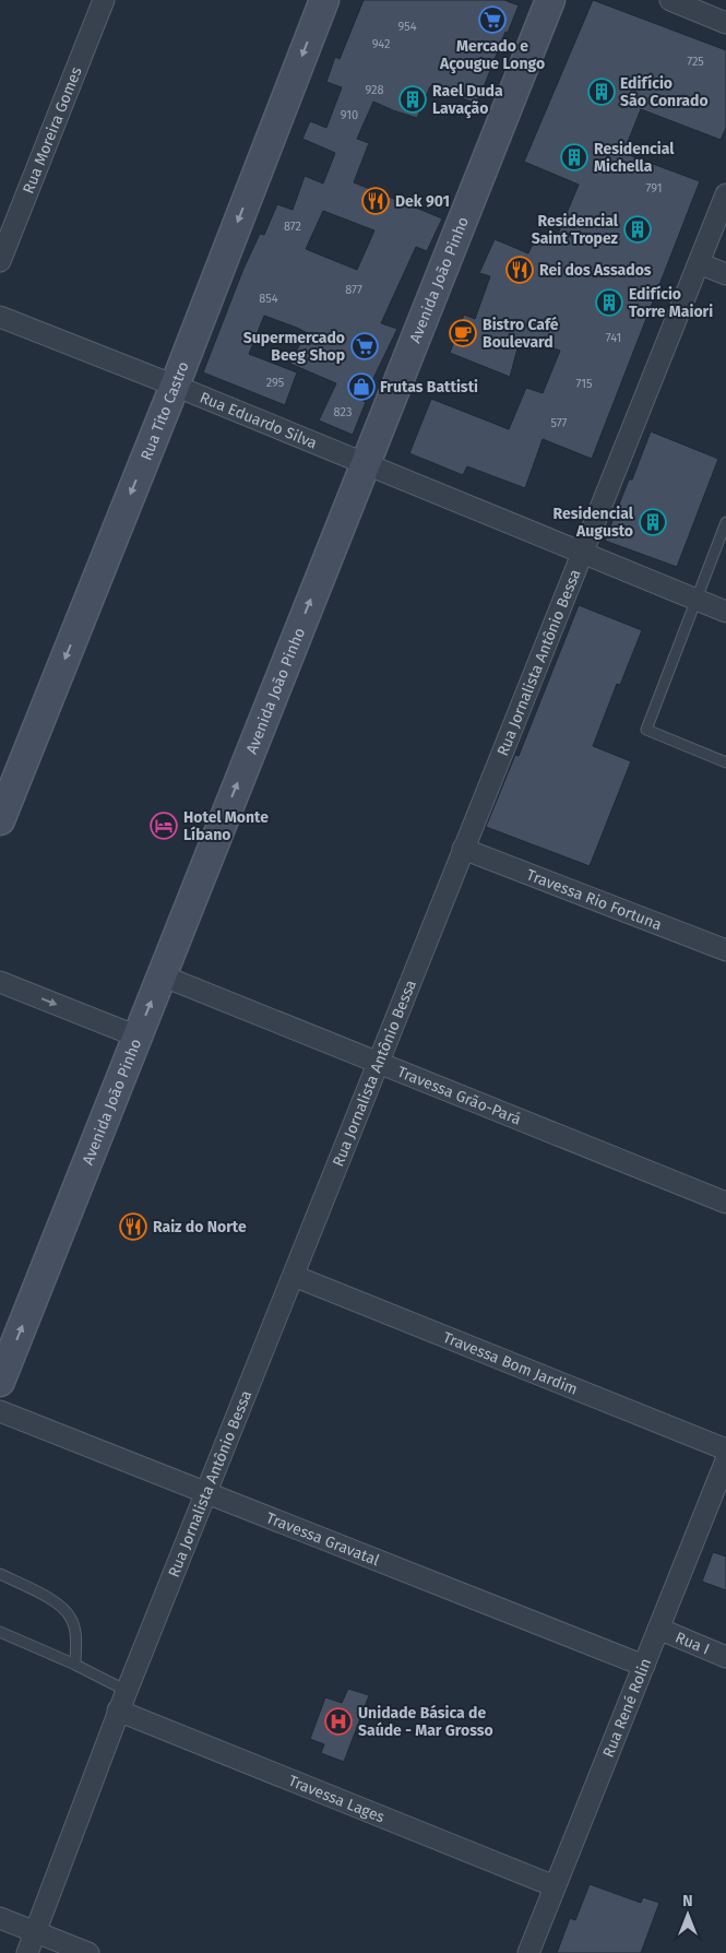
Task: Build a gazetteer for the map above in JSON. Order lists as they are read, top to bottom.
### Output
{
  "streets": {
    "main road": ["Avenida João Pinho", "Rua Tito Castro"],
    "street": [
      "Rua Moreira Gomes",
      "Rua Eduardo Silva",
      "Rua Jornalista Antônio Bessa",
      "Travessa Rio Fortuna",
      "Travessa Grão-Pará",
      "Travessa Bom Jardim",
      "Travessa Gravatal",
      "Rua I",
      "Rua René Rolin",
      "Travessa Lages"
    ]
  },
  "crossings": [
    ["Avenida João Pinho", "Rua Eduardo Silva"],
    ["Avenida João Pinho", "Travessa Grão-Pará"],
    ["Rua Tito Castro", "Rua Eduardo Silva"],
    ["Rua Eduardo Silva", "Rua Jornalista Antônio Bessa"],
    ["Rua Jornalista Antônio Bessa", "Travessa Rio Fortuna"],
    ["Rua Jornalista Antônio Bessa", "Travessa Grão-Pará"],
    ["Rua Jornalista Antônio Bessa", "Travessa Bom Jardim"],
    ["Rua Jornalista Antônio Bessa", "Travessa Gravatal"],
    ["Rua Jornalista Antônio Bessa", "Travessa Lages"],
    ["Travessa Gravatal", "Rua René Rolin"],
    ["Rua I", "Rua René Rolin"],
    ["Rua René Rolin", "Travessa Lages"]
  ],
  "one_way": ["Avenida João Pinho", "Rua Tito Castro"],
  "places": {
    "supermarket": ["Mercado e Açougue Longo", "Supermercado Beeg Shop"],
    "building": [
      "Edifício São Conrado",
      "Rael Duda Lavação",
      "Residencial Michella",
      "Residencial Saint Tropez",
      "Edifício Torre Maiori",
      "Residencial Augusto"
    ],
    "restaurant": ["Dek 901", "Rei dos Assados", "Raiz do Norte"],
    "cafe": ["Bistro Café Boulevard"],
    "shop": ["Frutas Battisti"],
    "hotel": ["Hotel Monte Líbano"],
    "hospital": ["Unidade Básica de Saúde - Mar Grosso"]
  },
  "house_numbers": [
    "954",
    "942",
    "725",
    "928",
    "910",
    "791",
    "872",
    "877",
    "854",
    "741",
    "295",
    "715",
    "823",
    "577"
  ],
  "north": "top"
}
